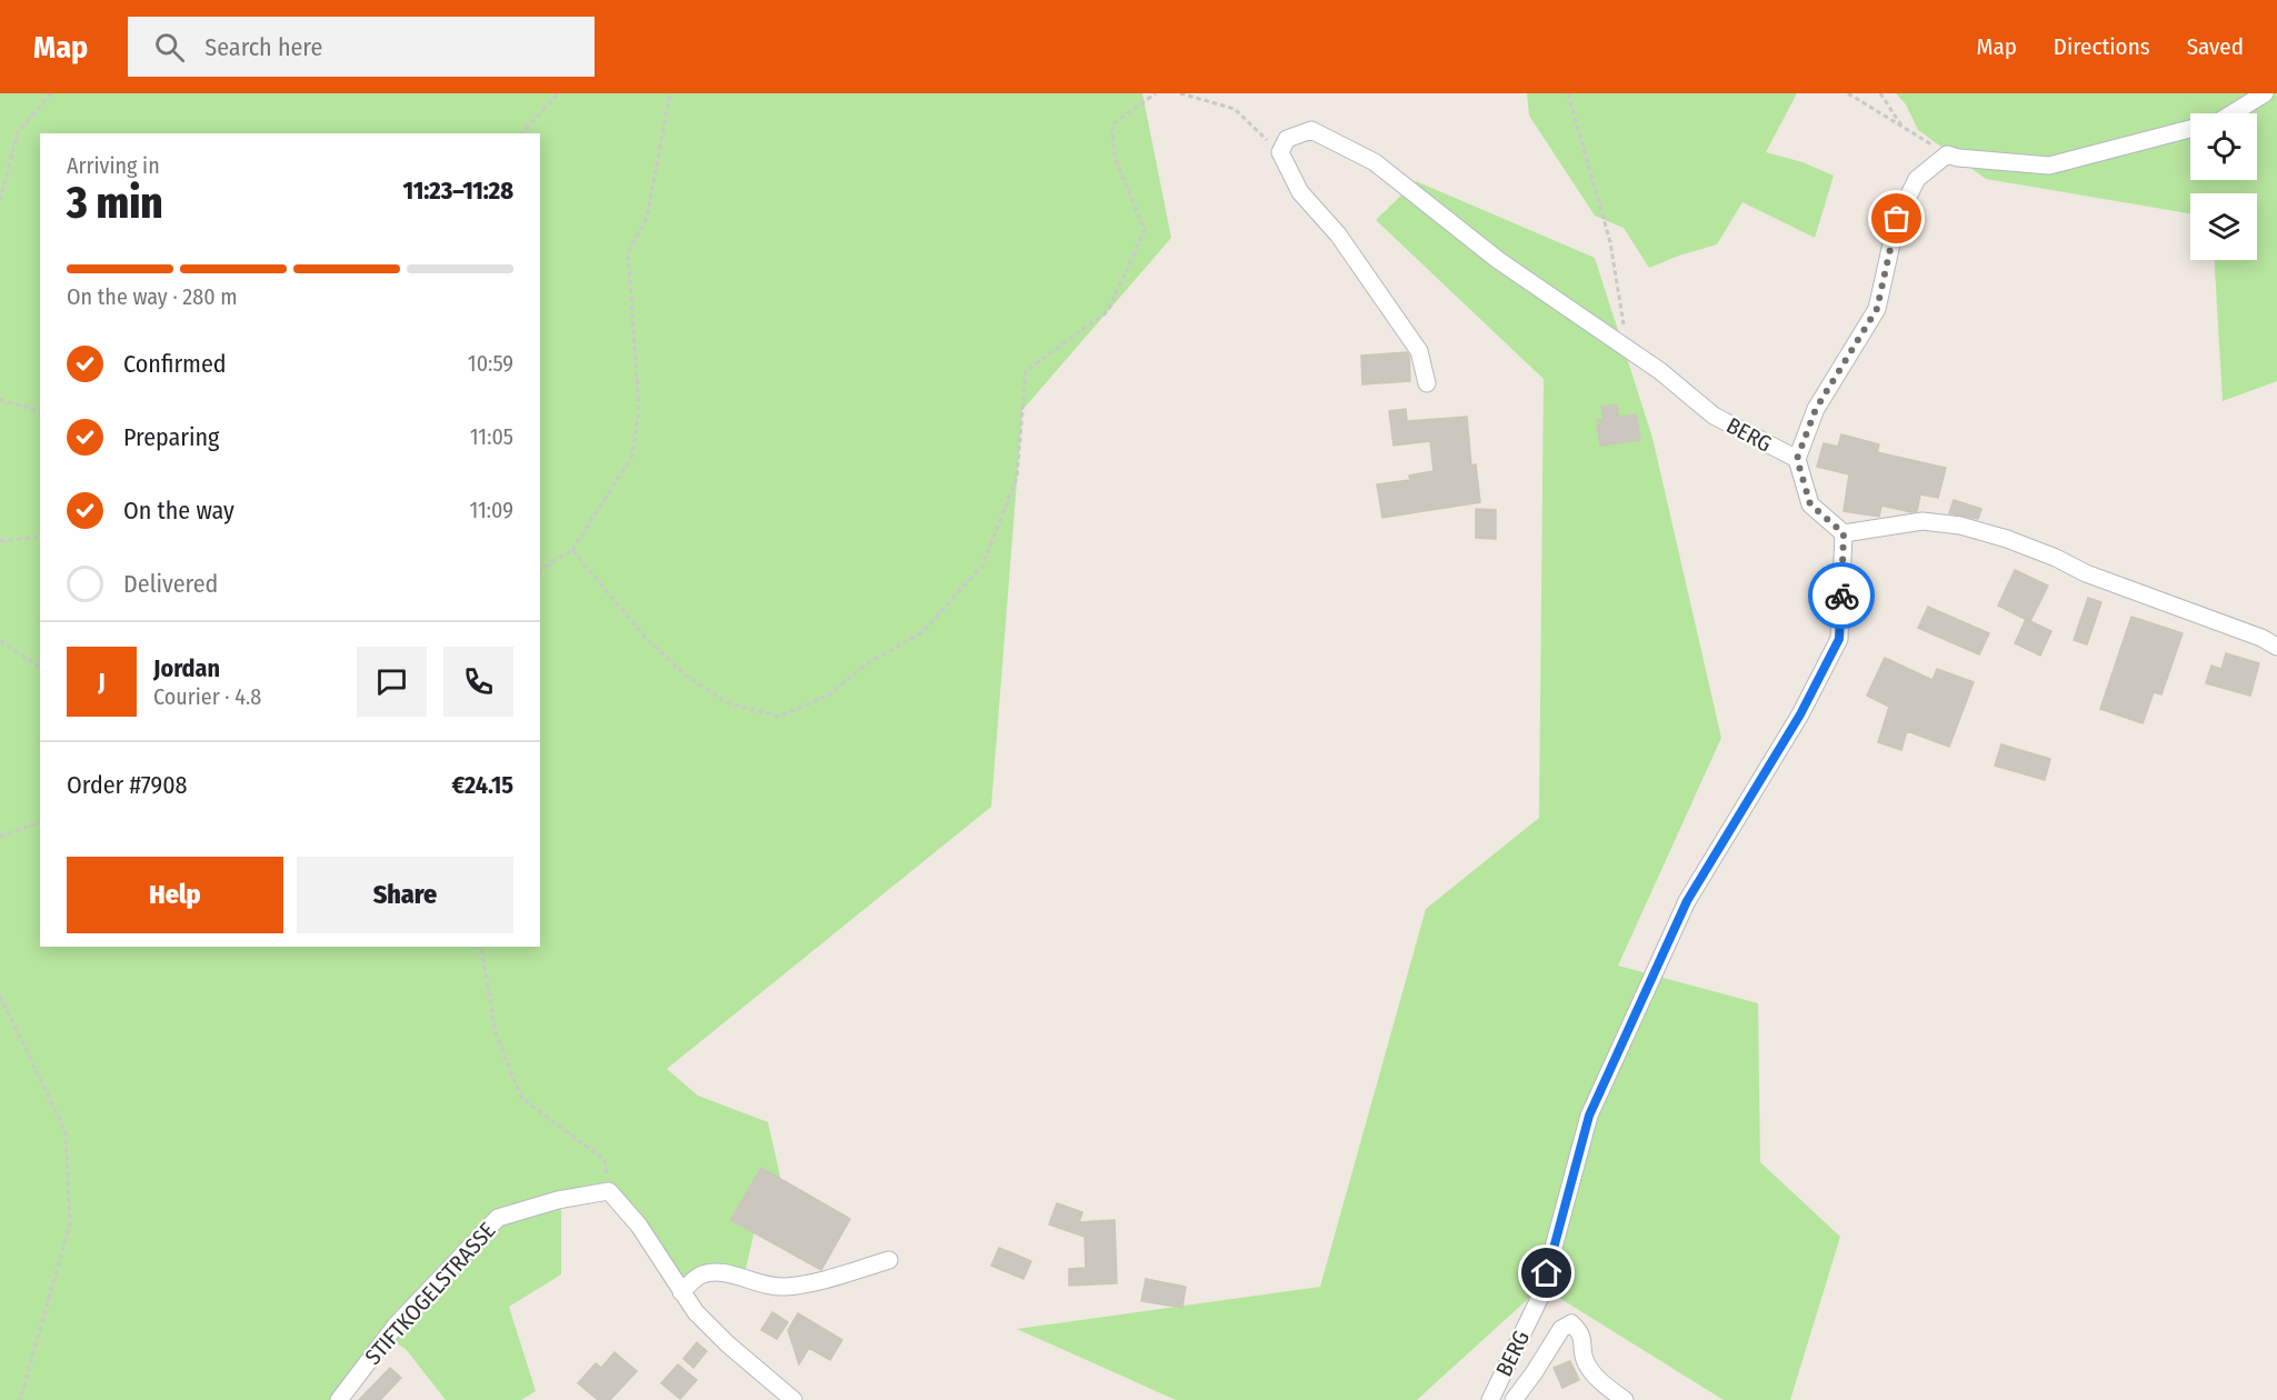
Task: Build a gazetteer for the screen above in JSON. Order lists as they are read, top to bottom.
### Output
{
  "streets": {
    "street": ["BERG", "STIFTKOGELSTRASSE"]
  },
  "page": {
    "header": "Map",
    "search": "Search here",
    "nav": ["Map", "Directions", "Saved"],
    "heading": ["3 min", "Arriving in", "11:23–11:28"],
    "panel": [
      "Jordan",
      "Courier · 4.8",
      "Order #7908",
      "€24.15"
    ],
    "bar": "On the way · 280 m",
    "list": [
      ["Confirmed", "10:59"],
      ["Preparing", "11:05"],
      ["On the way", "11:09"],
      "Delivered"
    ],
    "round": "J",
    "buttons": ["Help", "Share"]
  }
}
